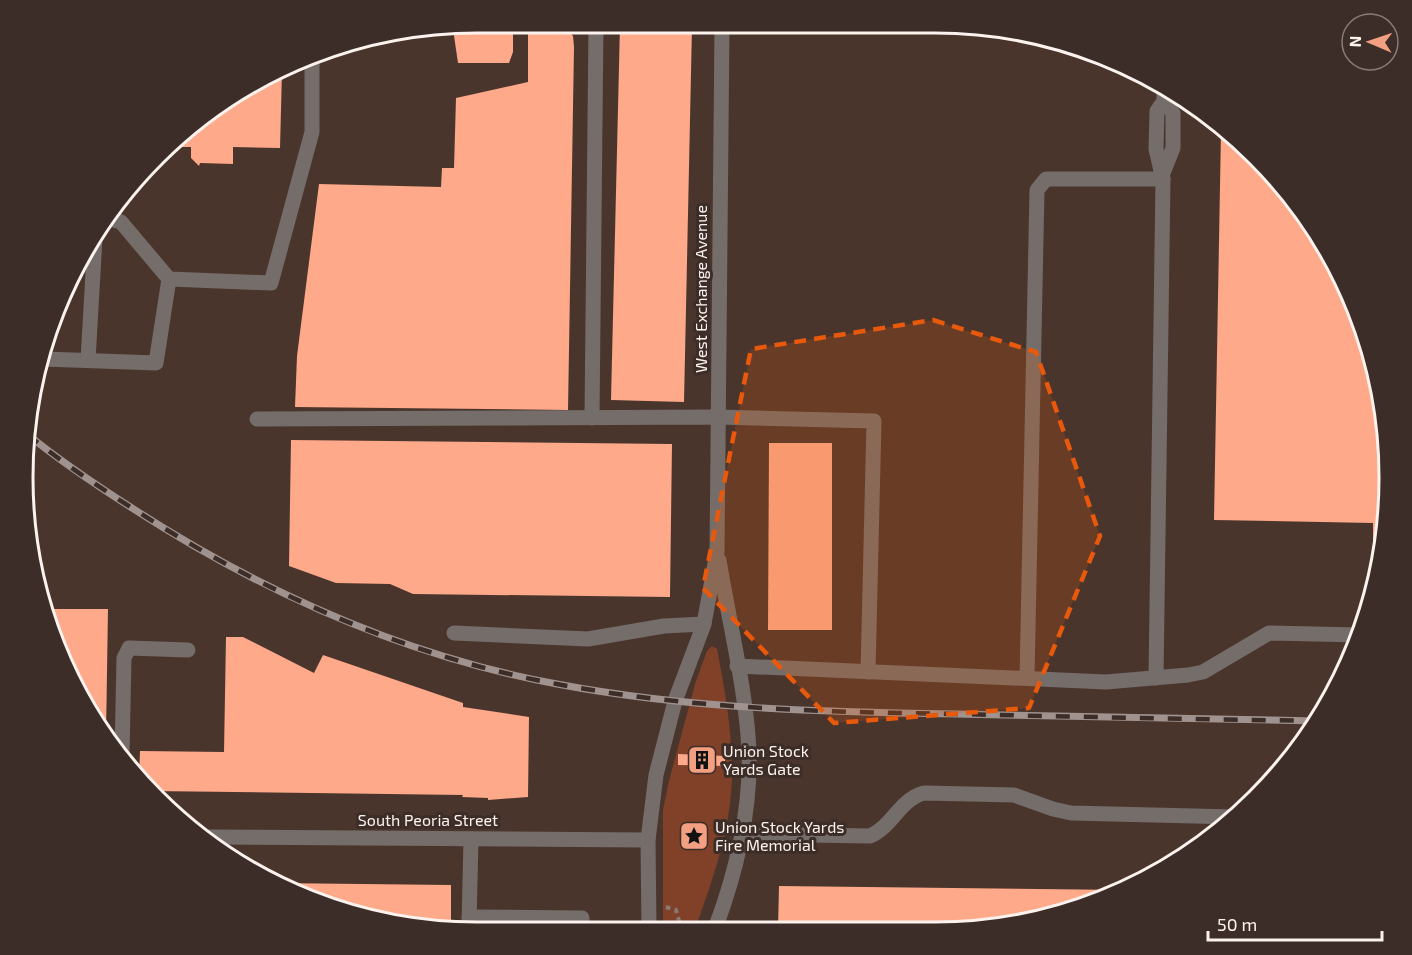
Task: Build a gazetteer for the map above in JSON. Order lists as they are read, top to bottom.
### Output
{
  "streets": {
    "street": ["West Exchange Avenue", "South Peoria Street"]
  },
  "crossings": [
    ["West Exchange Avenue", "South Peoria Street"]
  ],
  "places": {
    "building": ["Union Stock Yards Gate"],
    "place": ["Union Stock Yards Fire Memorial"]
  },
  "scale_bar": "50 m",
  "north": "left"
}
